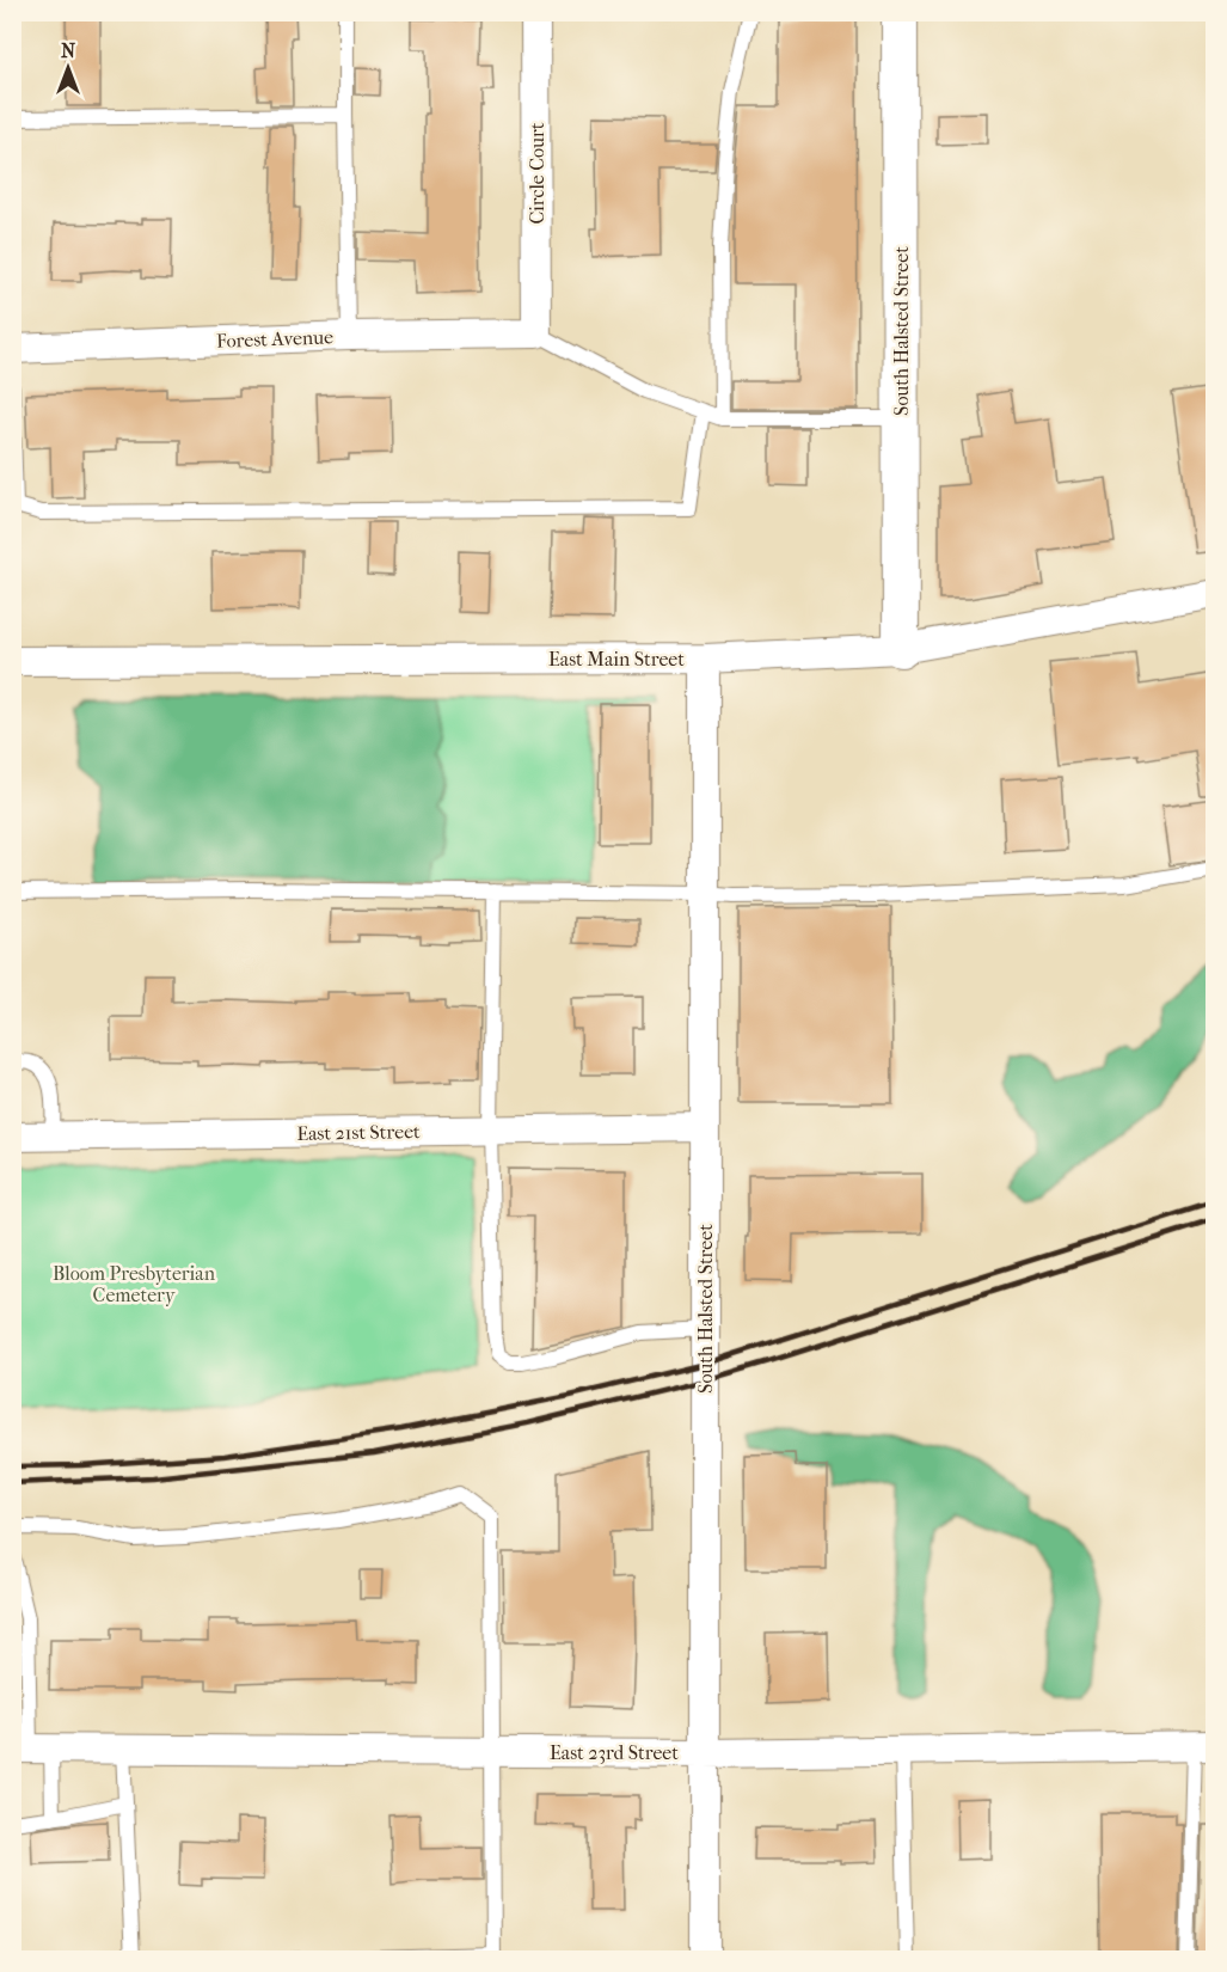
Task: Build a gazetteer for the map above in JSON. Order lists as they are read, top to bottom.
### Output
{
  "streets": {
    "street": [
      "Circle Court",
      "South Halsted Street",
      "Forest Avenue",
      "East Main Street",
      "East 21st Street",
      "East 23rd Street"
    ]
  },
  "crossings": [
    ["Circle Court", "Forest Avenue"],
    ["South Halsted Street", "East Main Street"],
    ["South Halsted Street", "East 21st Street"],
    ["South Halsted Street", "East 23rd Street"]
  ],
  "parks": ["Bloom Presbyterian Cemetery"],
  "north": "top"
}
